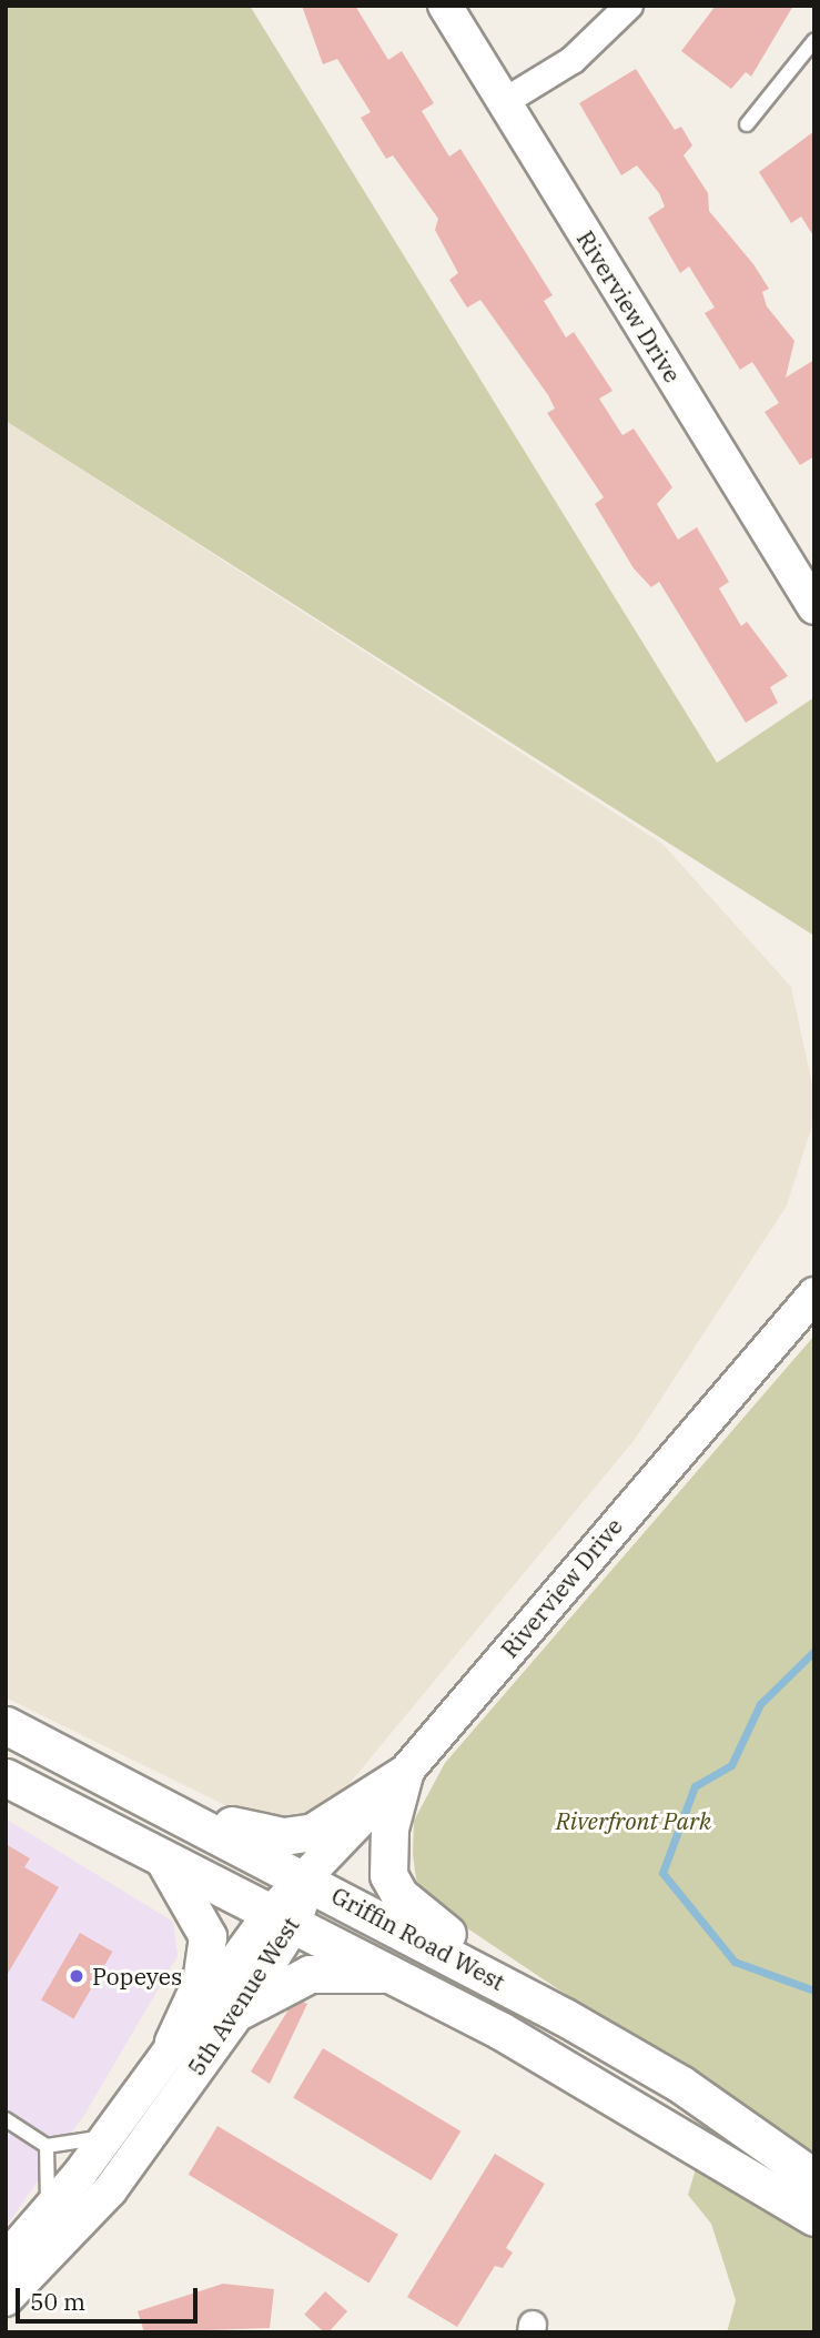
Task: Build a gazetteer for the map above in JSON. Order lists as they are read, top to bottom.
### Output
{
  "streets": {
    "main road": ["Griffin Road West"],
    "street": ["Riverview Drive", "5th Avenue West"]
  },
  "crossings": [
    ["Riverview Drive", "Griffin Road West"],
    ["Riverview Drive", "5th Avenue West"],
    ["Griffin Road West", "5th Avenue West"]
  ],
  "parks": ["Riverfront Park"],
  "places": ["Popeyes"],
  "scale_bar": "50 m"
}
